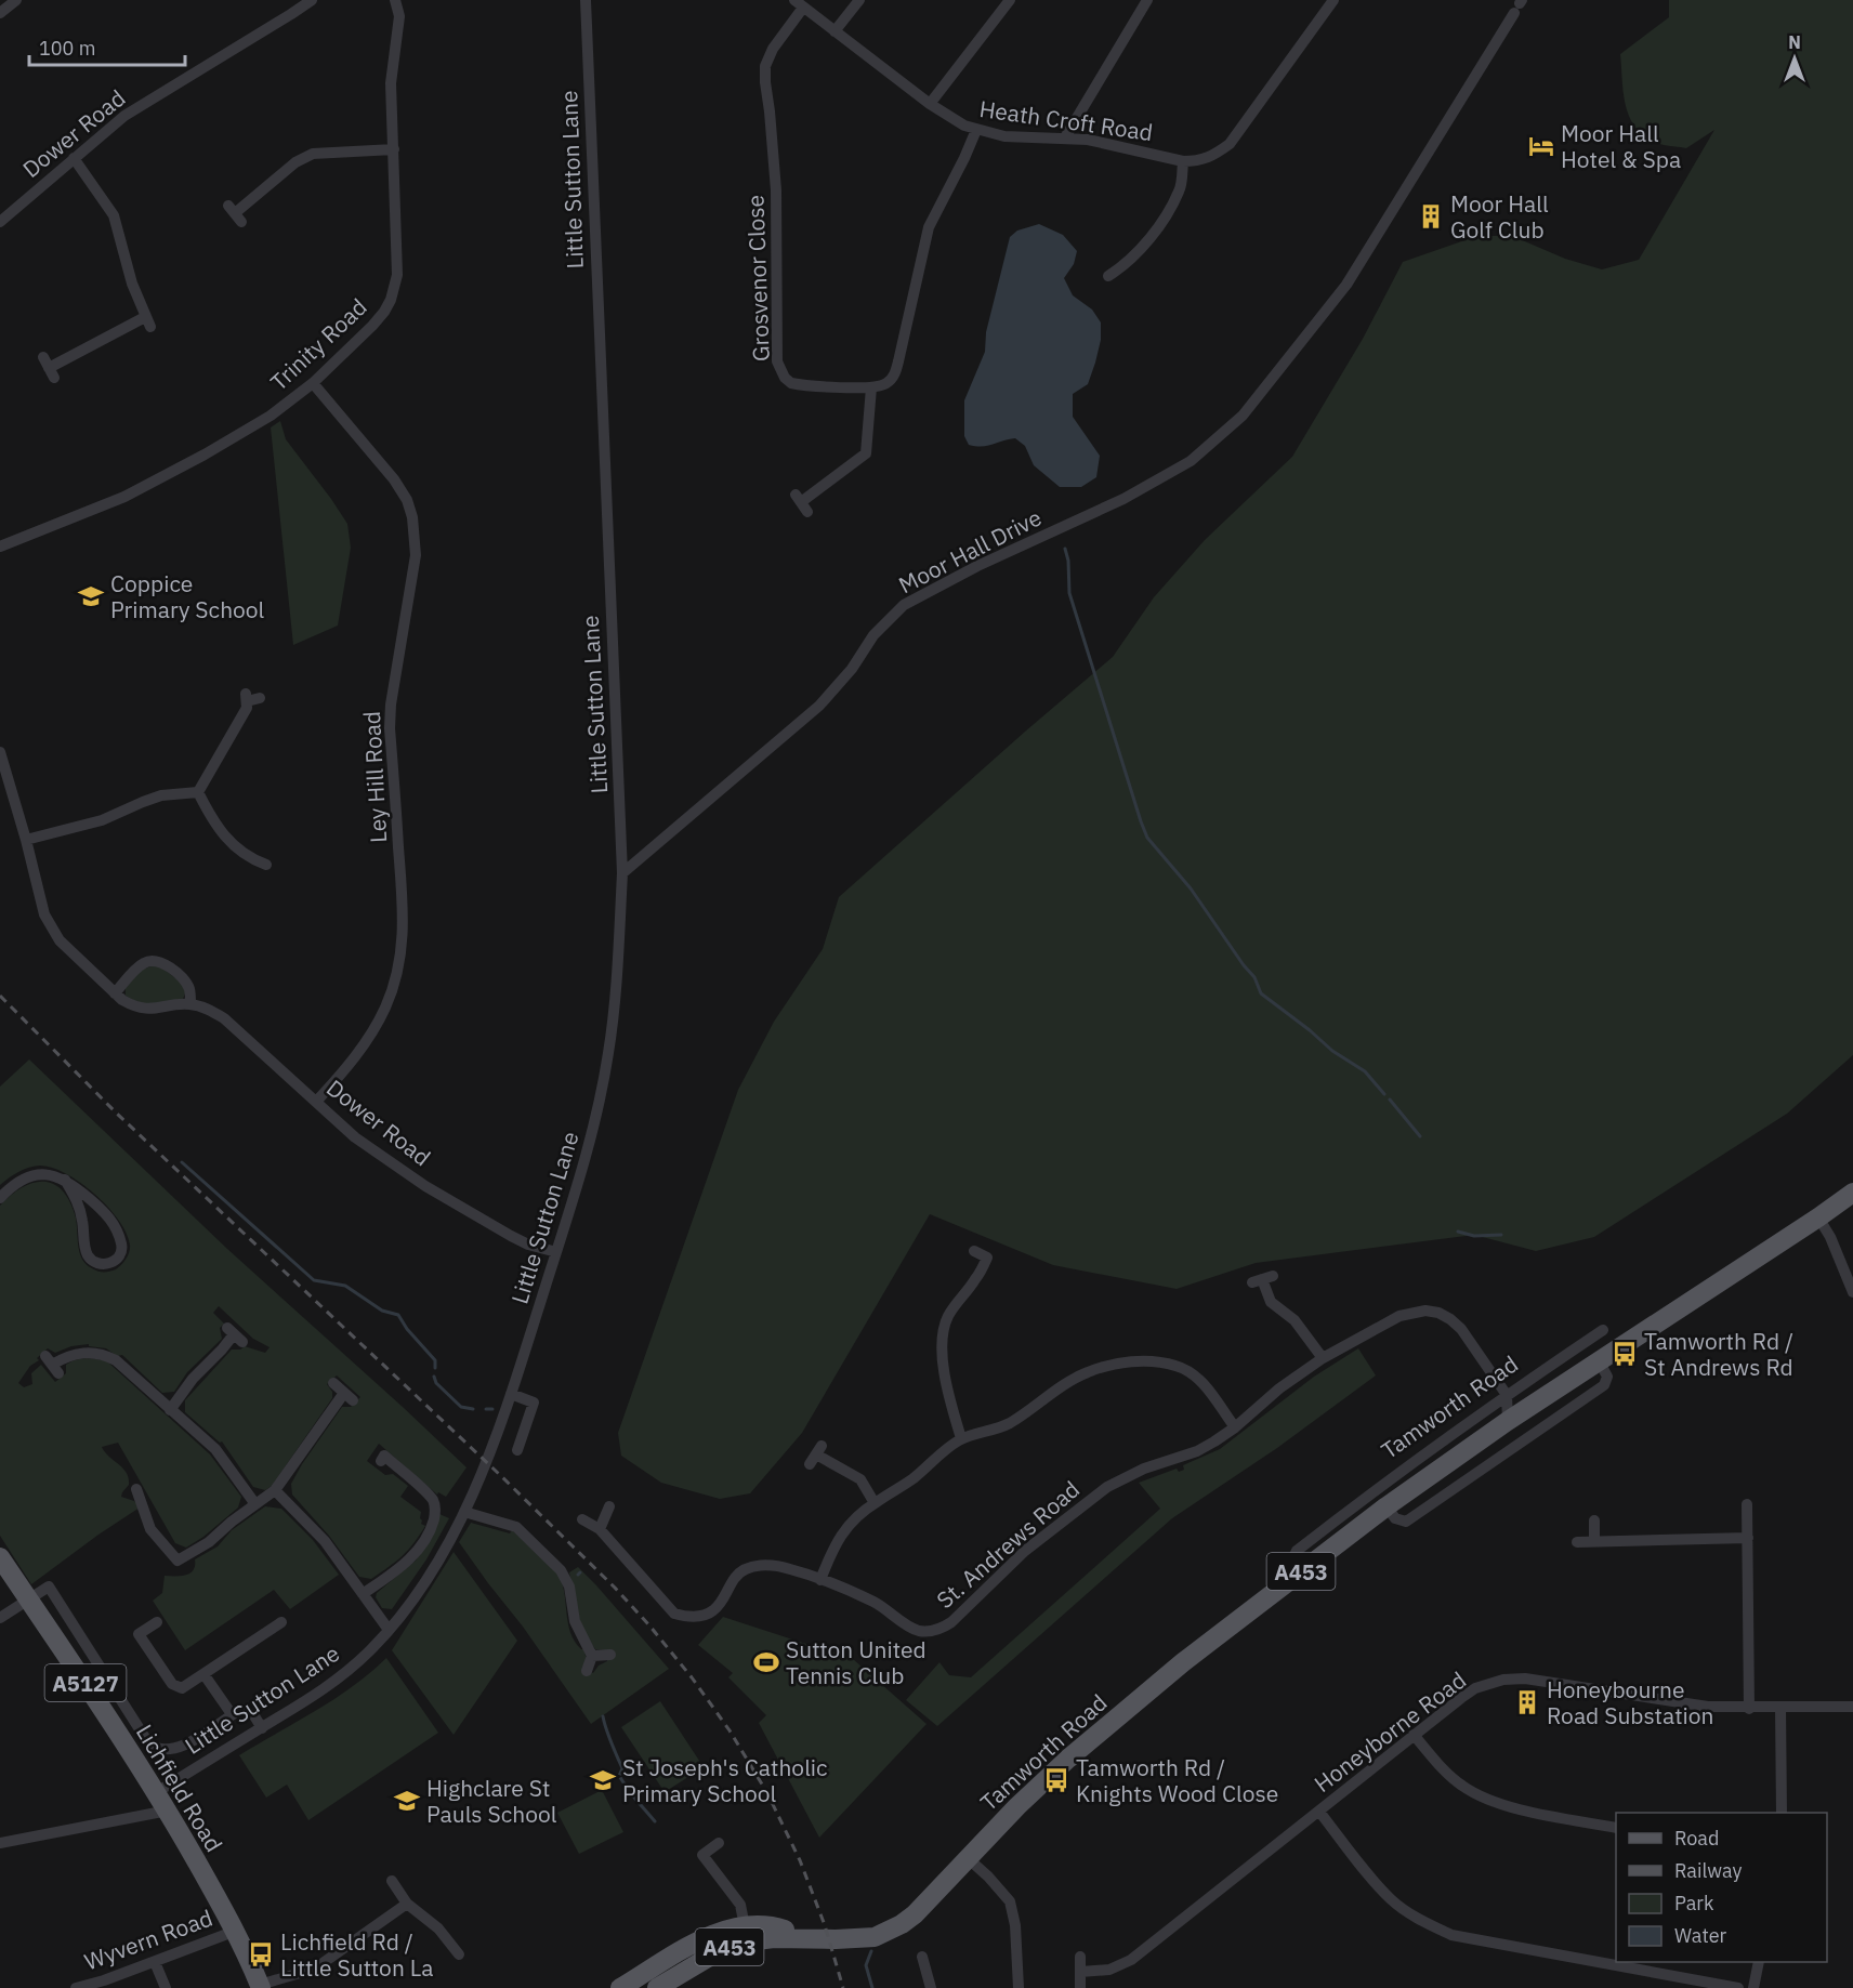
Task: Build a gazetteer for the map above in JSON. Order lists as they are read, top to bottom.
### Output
{
  "streets": {
    "main road": [
      "Tamworth Road",
      "A453",
      "A5127",
      "Lichfield Road"
    ],
    "street": [
      "Heath Croft Road",
      "Dower Road",
      "Little Sutton Lane",
      "Grosvenor Close",
      "Trinity Road",
      "Moor Hall Drive",
      "Ley Hill Road",
      "St. Andrews Road",
      "Honeyborne Road",
      "Wyvern Road"
    ]
  },
  "crossings": [
    ["Heath Croft Road", "Grosvenor Close"],
    ["Dower Road", "Little Sutton Lane"],
    ["Dower Road", "Ley Hill Road"],
    ["Little Sutton Lane", "Moor Hall Drive"],
    ["Little Sutton Lane", "Lichfield Road"],
    ["Trinity Road", "Ley Hill Road"],
    ["Tamworth Road", "St. Andrews Road"],
    ["Lichfield Road", "Wyvern Road"]
  ],
  "places": {
    "hotel": ["Moor Hall Hotel & Spa"],
    "building": ["Moor Hall Golf Club", "Honeybourne Road Substation"],
    "school or university": ["Coppice Primary School", "St Joseph's Catholic Primary School", "Highclare St Pauls School"],
    "bus stop": ["Tamworth Rd / St Andrews Rd", "Tamworth Rd / Knights Wood Close", "Lichfield Rd / Little Sutton La"],
    "sports": ["Sutton United Tennis Club"]
  },
  "legend": [
    "Road",
    "Railway",
    "Park",
    "Water"
  ],
  "scale_bar": "100 m",
  "north": "top"
}
